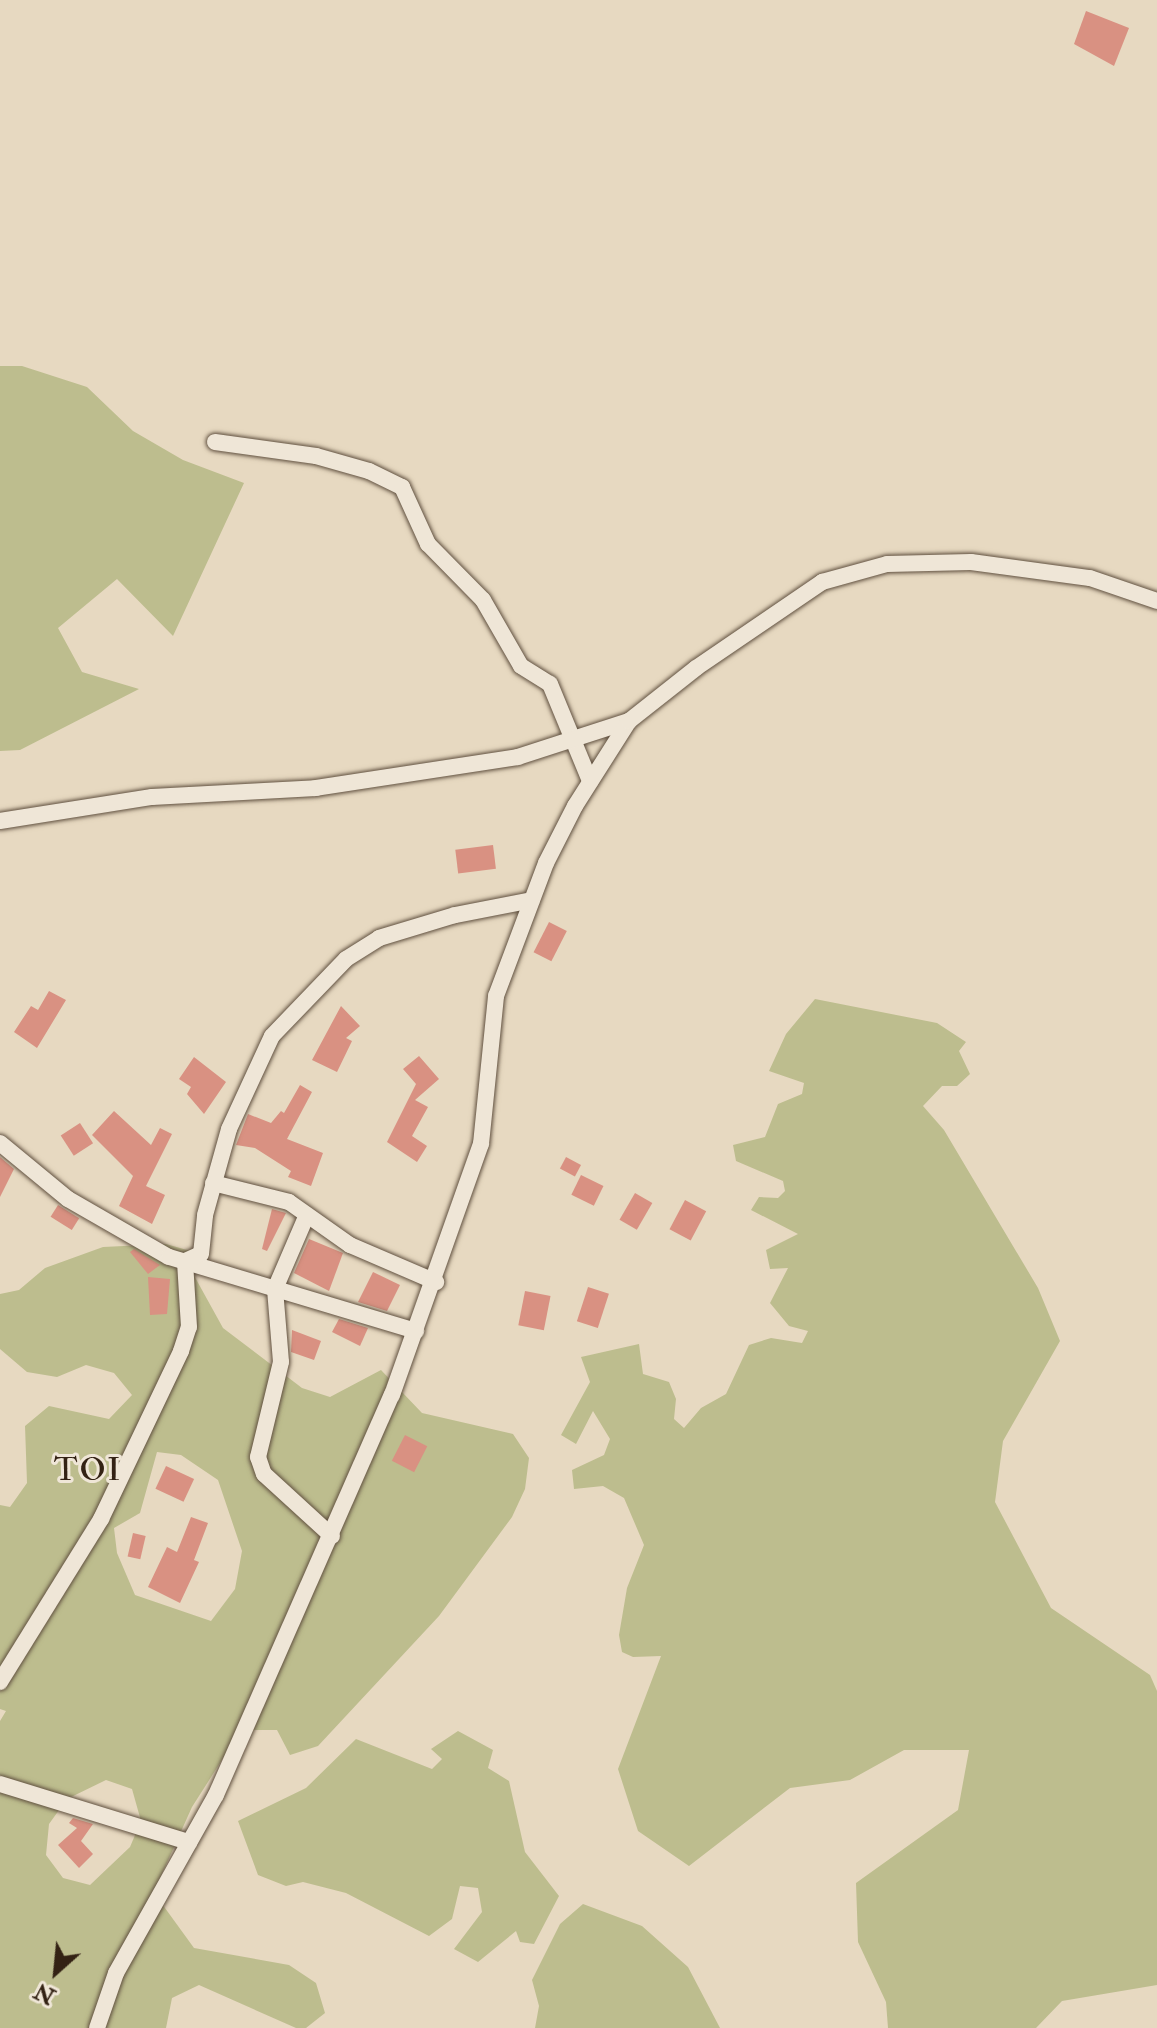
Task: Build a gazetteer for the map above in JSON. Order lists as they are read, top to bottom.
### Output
{
  "districts": ["TOI"],
  "north": "bottom left"
}
